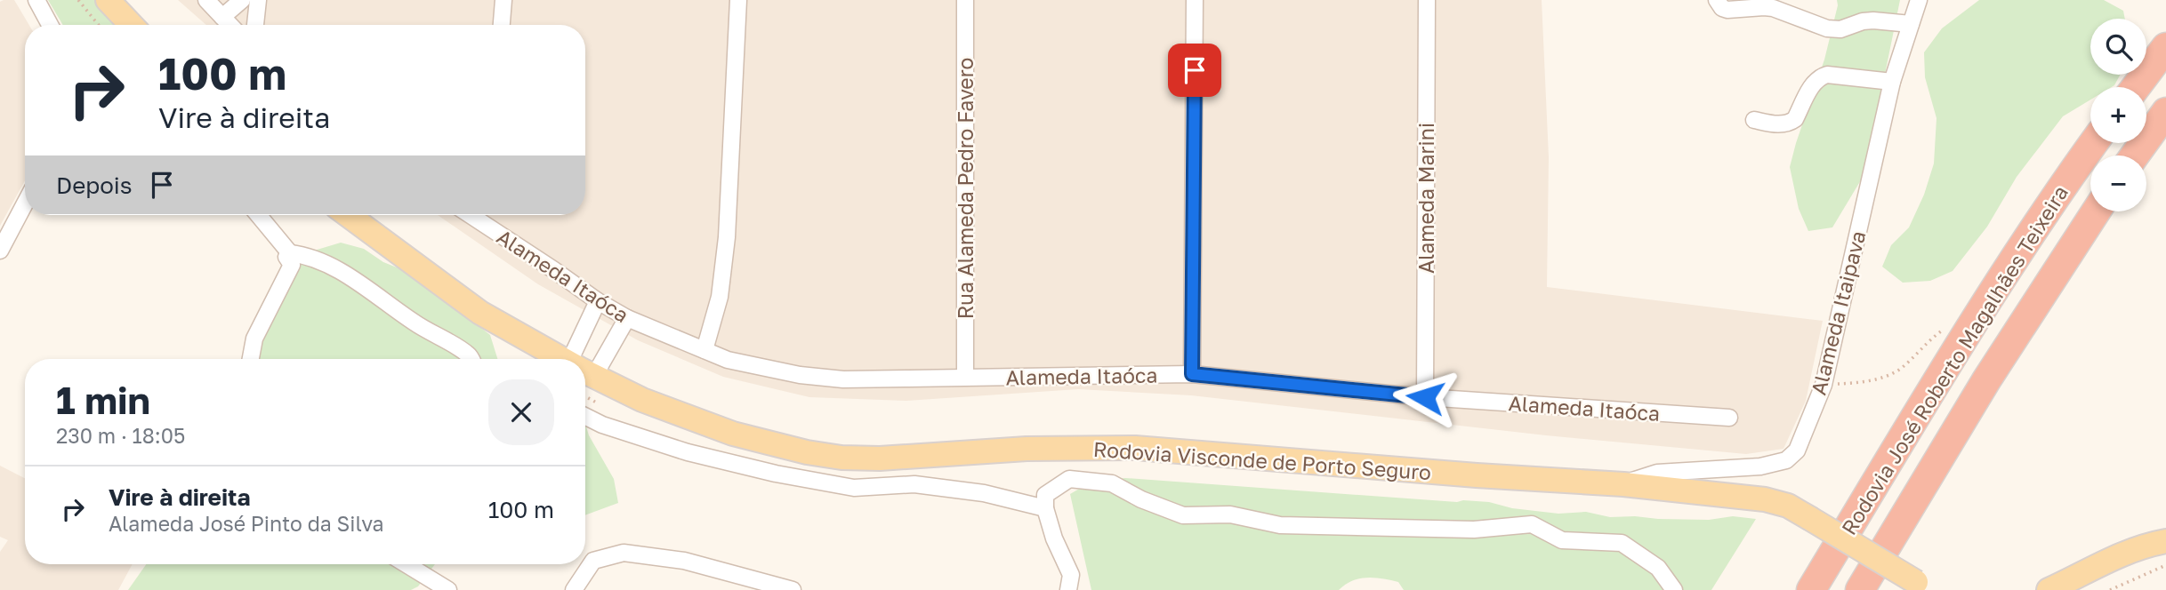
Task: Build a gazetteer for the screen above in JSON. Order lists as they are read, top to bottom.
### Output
{
  "streets": {
    "highway": ["Rodovia José Roberto Magalhães Teixeira"],
    "main road": ["Rodovia Visconde de Porto Seguro"],
    "street": [
      "Rua Alameda Pedro Favero",
      "Alameda Marini",
      "Alameda Itaóca",
      "Alameda Itaipava"
    ]
  },
  "crossings": [
    ["Rua Alameda Pedro Favero", "Alameda Itaóca"],
    ["Alameda Marini", "Alameda Itaóca"],
    ["Alameda Itaipava", "Rodovia Visconde de Porto Seguro"]
  ],
  "page": {
    "map_buttons": ["+", "−"],
    "turn": ["100 m", "Vire à direita"],
    "then": "Depois",
    "heading": ["1 min", "230 m · 18:05"],
    "list": [
      {
        "name": "Vire à direita",
        "note": "Alameda José Pinto da Silva",
        "value": "100 m"
      }
    ]
  }
}
